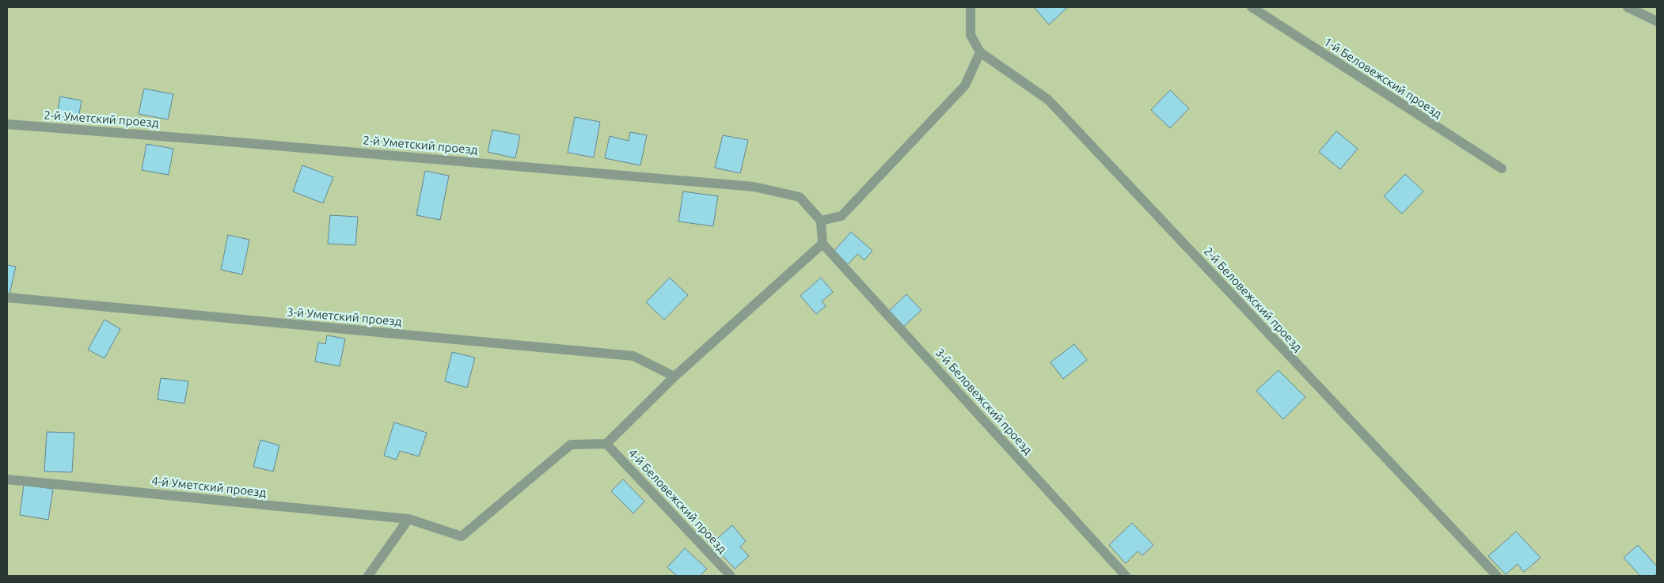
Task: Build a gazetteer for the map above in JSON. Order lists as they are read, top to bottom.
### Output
{
  "streets": {
    "lane": [
      "1-й Беловежский проезд",
      "2-й Уметский проезд",
      "2-й Беловежский проезд",
      "3-й Уметский проезд",
      "3-й Беловежский проезд",
      "4-й Уметский проезд",
      "4-й Беловежский проезд"
    ]
  },
  "crossings": [
    ["4-й Уметский проезд", "4-й Беловежский проезд"]
  ]
}
